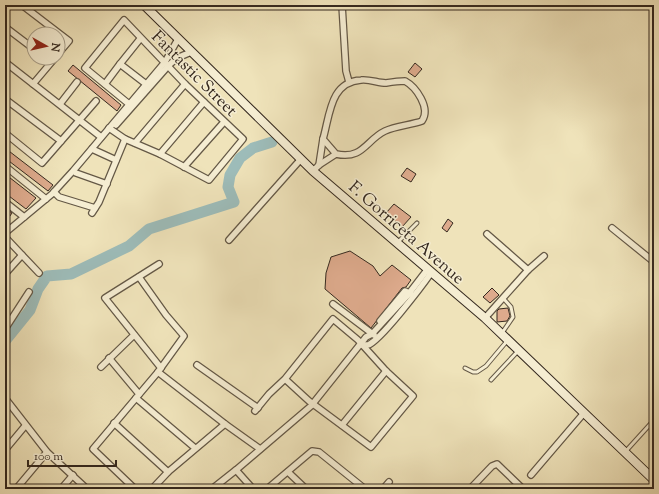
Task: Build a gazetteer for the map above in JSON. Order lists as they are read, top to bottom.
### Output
{
  "streets": {
    "main road": ["F. Gorriceta Avenue"],
    "street": ["Fantastic Street"]
  },
  "scale_bar": "100 m",
  "north": "right"
}
